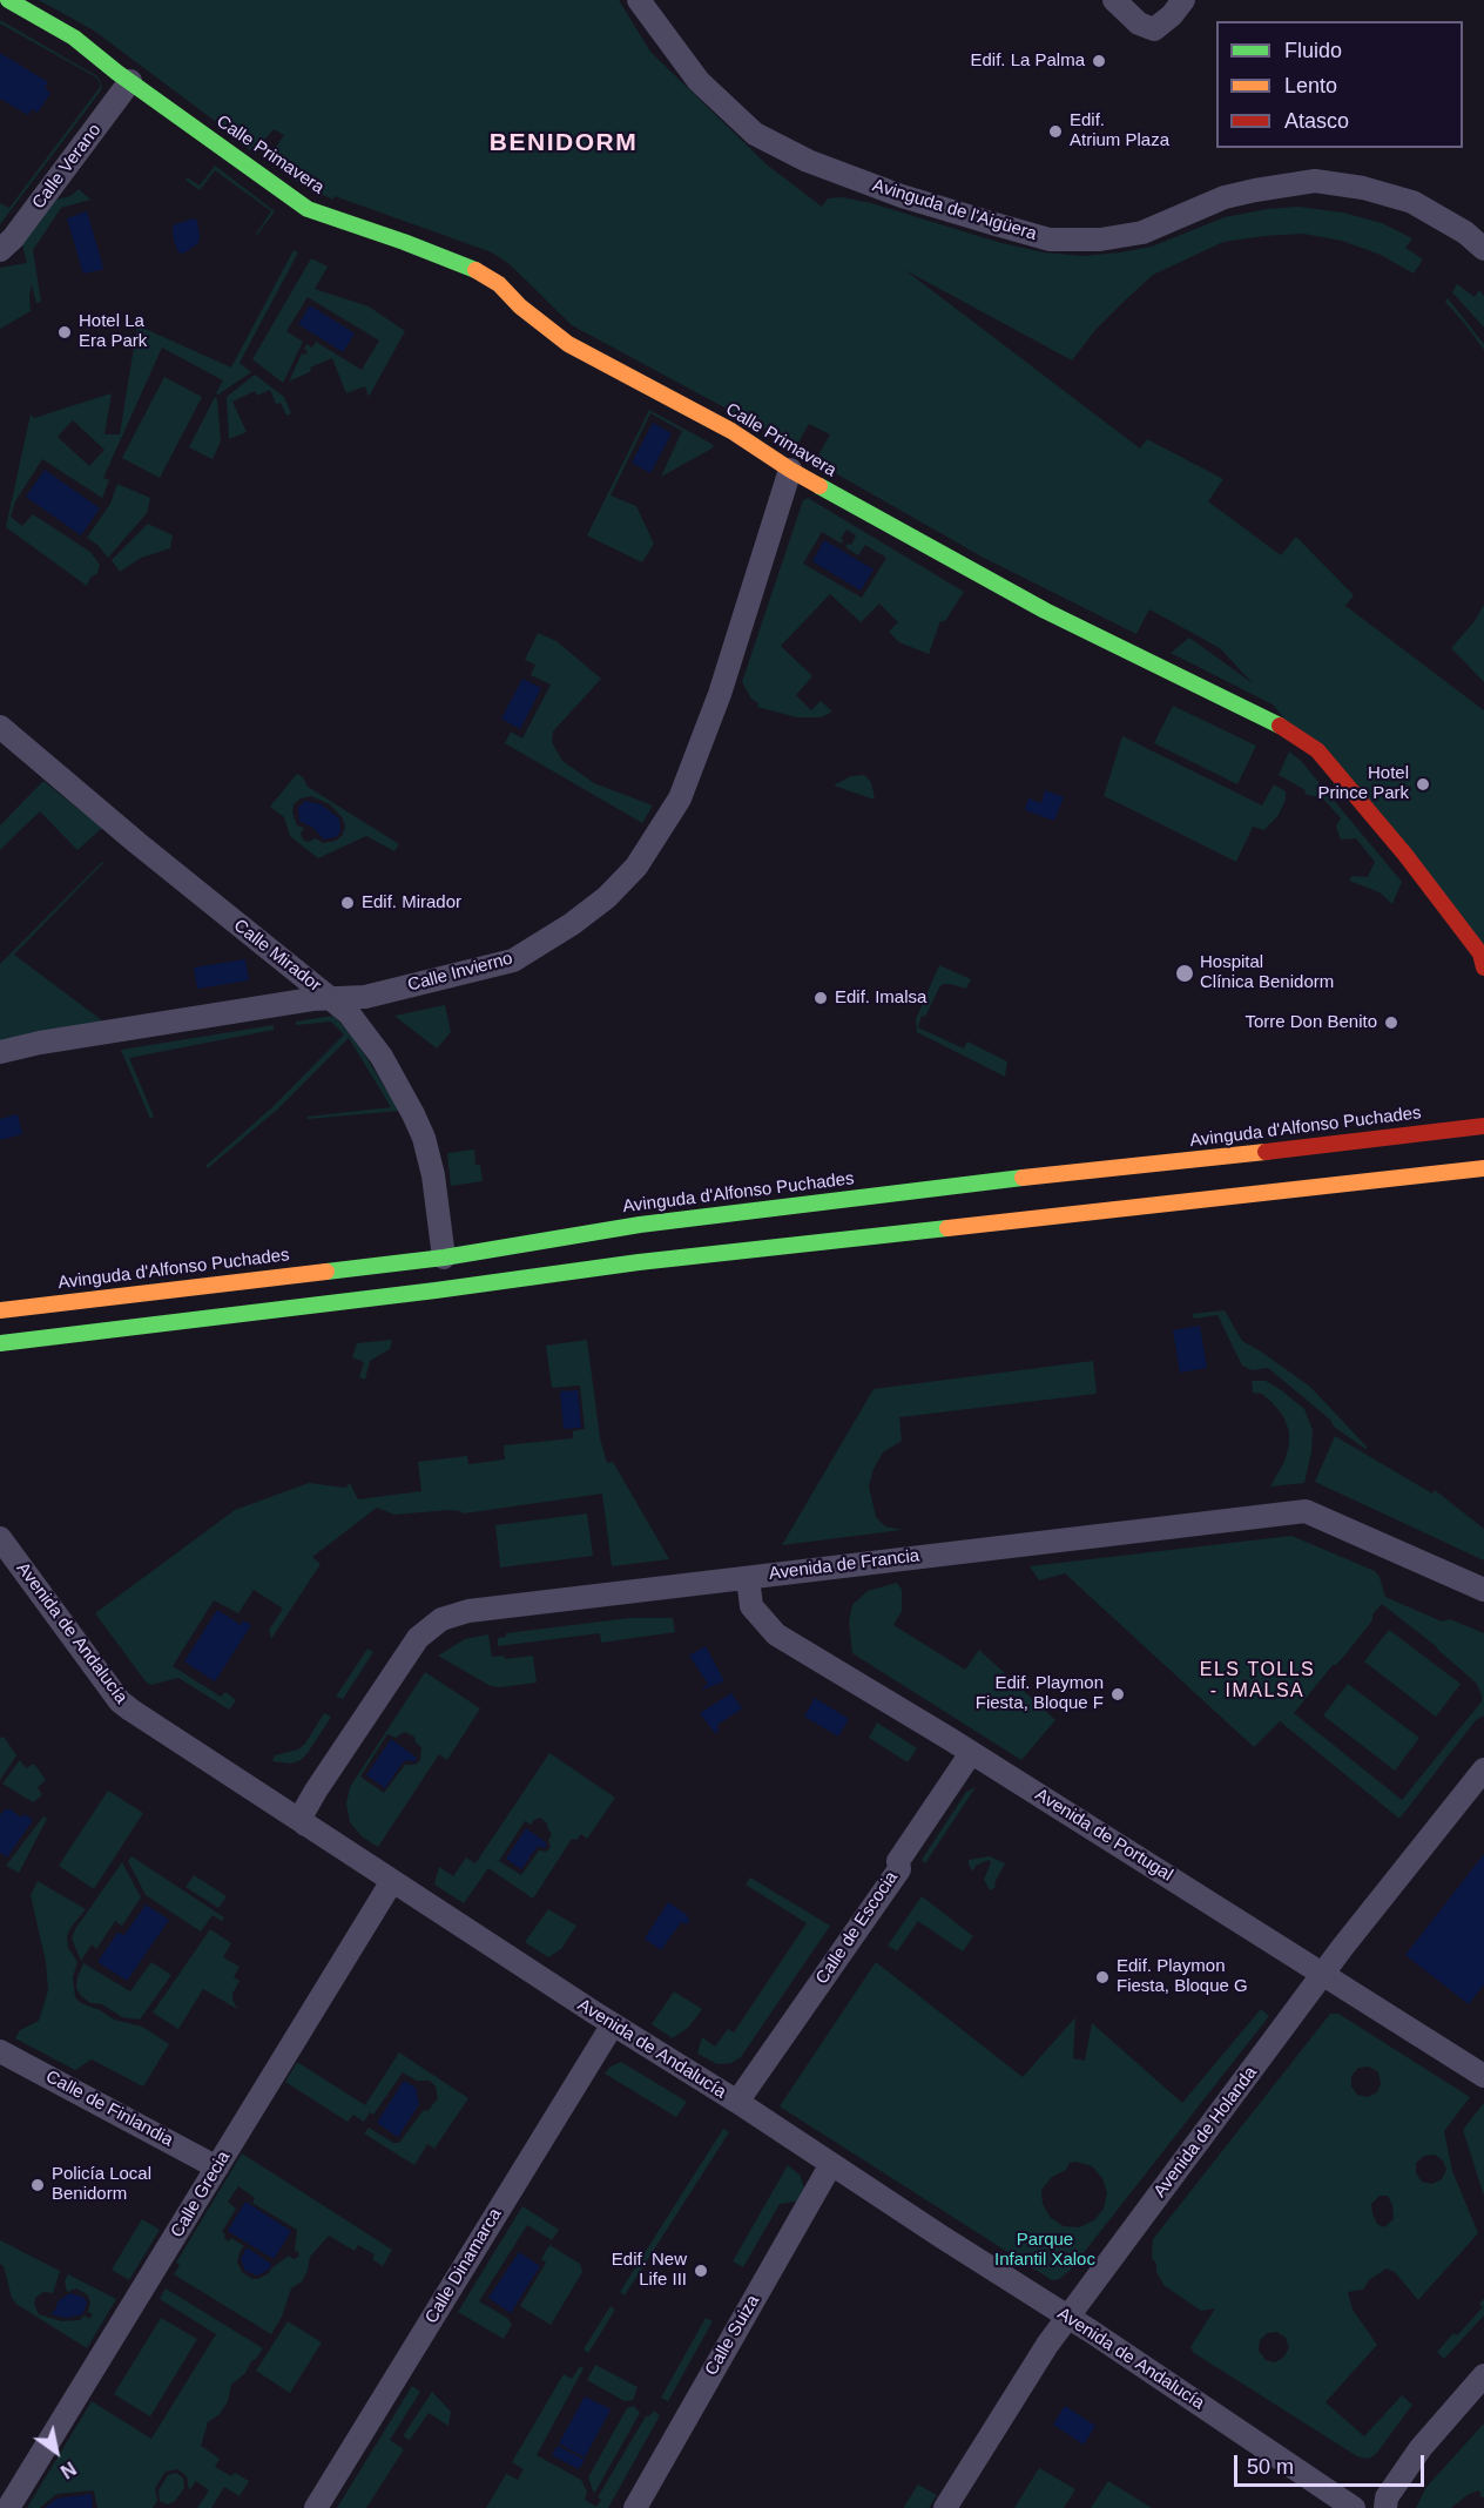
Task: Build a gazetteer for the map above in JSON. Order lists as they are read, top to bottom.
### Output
{
  "streets": {
    "main road": ["Calle Primavera", "Avinguda d'Alfonso Puchades"],
    "street": [
      "Calle Verano",
      "Avinguda de l'Aigüera",
      "Calle Mirador",
      "Calle Invierno",
      "Avenida de Francia",
      "Avenida de Andalucía",
      "Avenida de Portugal",
      "Calle de Escocia",
      "Calle de Finlandia",
      "Avenida de Holanda",
      "Calle Grecia",
      "Calle Dinamarca",
      "Calle Suiza"
    ]
  },
  "crossings": [
    ["Calle Primavera", "Calle Verano"],
    ["Calle Primavera", "Calle Invierno"],
    ["Calle Mirador", "Calle Invierno"],
    ["Calle Mirador", "Avinguda d'Alfonso Puchades"],
    ["Avenida de Francia", "Avenida de Andalucía"],
    ["Avenida de Francia", "Avenida de Portugal"],
    ["Avenida de Andalucía", "Calle de Escocia"],
    ["Avenida de Andalucía", "Avenida de Holanda"],
    ["Avenida de Andalucía", "Calle Grecia"],
    ["Avenida de Andalucía", "Calle Dinamarca"],
    ["Avenida de Andalucía", "Calle Suiza"],
    ["Avenida de Portugal", "Calle de Escocia"],
    ["Avenida de Portugal", "Avenida de Holanda"],
    ["Calle de Finlandia", "Calle Grecia"]
  ],
  "districts": ["BENIDORM", "ELS TOLLS - IMALSA"],
  "parks": ["Parque Infantil Xaloc"],
  "places": [
    "Edif. La Palma",
    "Edif. Atrium Plaza",
    "Hotel La Era Park",
    "Hotel Prince Park",
    "Edif. Mirador",
    "Hospital Clínica Benidorm",
    "Edif. Imalsa",
    "Torre Don Benito",
    "Edif. Playmon Fiesta, Bloque F",
    "Edif. Playmon Fiesta, Bloque G",
    "Policía Local Benidorm",
    "Edif. New Life III"
  ],
  "legend": ["Fluido", "Lento", "Atasco"],
  "scale_bar": "50 m",
  "north": "bottom right"
}
